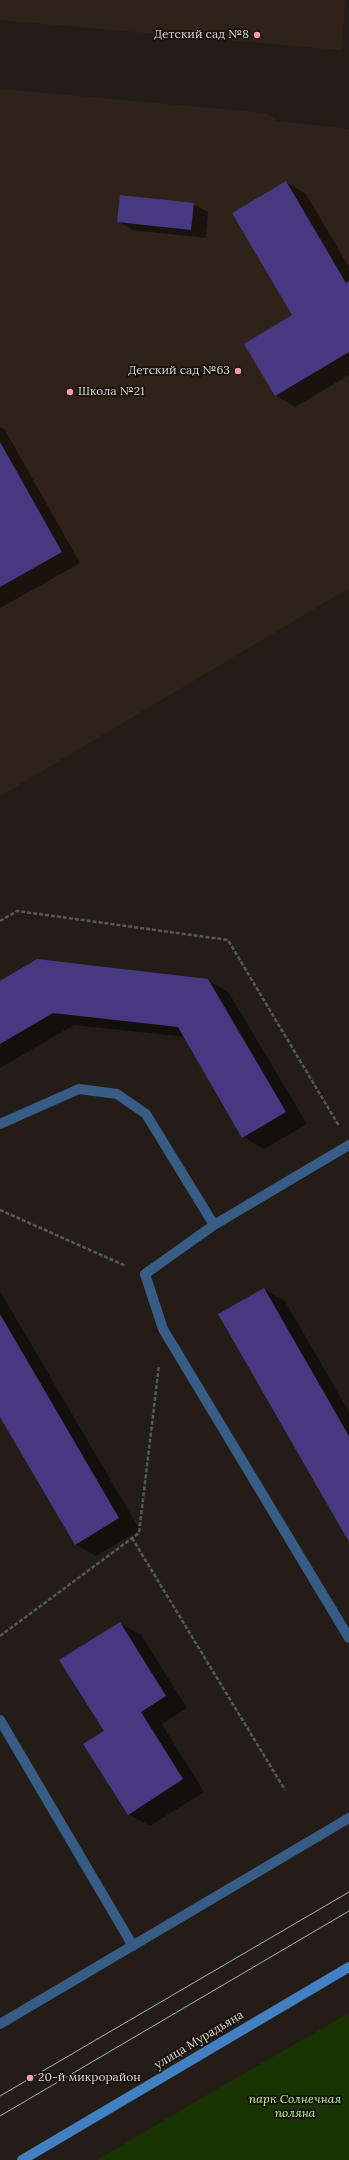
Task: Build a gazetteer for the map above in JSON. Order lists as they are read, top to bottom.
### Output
{
  "streets": {
    "main road": ["улица Мурадьяна"]
  },
  "parks": ["парк Солнечная поляна"],
  "places": [
    "Детский сад №8",
    "Детский сад №63",
    "Школа №21",
    "20-й микрорайон"
  ]
}
